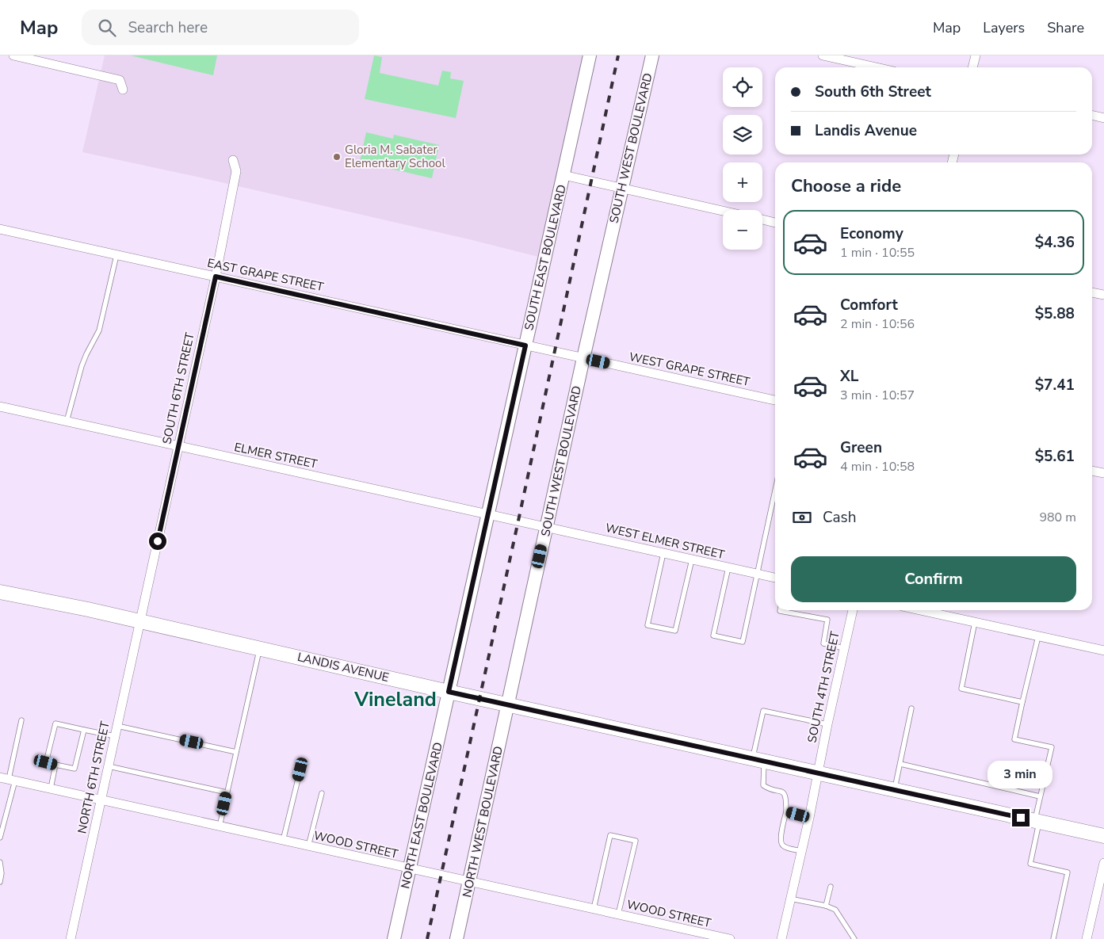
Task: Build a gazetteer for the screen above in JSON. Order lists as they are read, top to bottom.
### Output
{
  "streets": {
    "main road": [
      "SOUTH WEST BOULEVARD",
      "SOUTH EAST BOULEVARD",
      "LANDIS AVENUE",
      "NORTH EAST BOULEVARD",
      "NORTH WEST BOULEVARD"
    ],
    "street": [
      "EAST GRAPE STREET",
      "WEST GRAPE STREET",
      "SOUTH 6TH STREET",
      "ELMER STREET",
      "WEST ELMER STREET",
      "SOUTH 4TH STREET",
      "NORTH 6TH STREET",
      "WOOD STREET"
    ]
  },
  "crossings": [
    ["SOUTH WEST BOULEVARD", "WEST GRAPE STREET"],
    ["SOUTH WEST BOULEVARD", "ELMER STREET"],
    ["SOUTH WEST BOULEVARD", "WEST ELMER STREET"],
    ["SOUTH WEST BOULEVARD", "LANDIS AVENUE"],
    ["SOUTH WEST BOULEVARD", "NORTH WEST BOULEVARD"],
    ["SOUTH EAST BOULEVARD", "EAST GRAPE STREET"],
    ["SOUTH EAST BOULEVARD", "WEST GRAPE STREET"],
    ["SOUTH EAST BOULEVARD", "ELMER STREET"],
    ["SOUTH EAST BOULEVARD", "LANDIS AVENUE"],
    ["SOUTH EAST BOULEVARD", "NORTH EAST BOULEVARD"],
    ["EAST GRAPE STREET", "WEST GRAPE STREET"],
    ["EAST GRAPE STREET", "SOUTH 6TH STREET"],
    ["SOUTH 6TH STREET", "ELMER STREET"],
    ["SOUTH 6TH STREET", "LANDIS AVENUE"],
    ["SOUTH 6TH STREET", "NORTH 6TH STREET"],
    ["ELMER STREET", "WEST ELMER STREET"],
    ["LANDIS AVENUE", "SOUTH 4TH STREET"],
    ["LANDIS AVENUE", "NORTH 6TH STREET"],
    ["LANDIS AVENUE", "NORTH EAST BOULEVARD"],
    ["LANDIS AVENUE", "NORTH WEST BOULEVARD"],
    ["NORTH 6TH STREET", "WOOD STREET"],
    ["NORTH EAST BOULEVARD", "WOOD STREET"],
    ["NORTH WEST BOULEVARD", "WOOD STREET"]
  ],
  "districts": ["Vineland"],
  "places": ["Gloria M. Sabater Elementary School"],
  "page": {
    "header": "Map",
    "search": "Search here",
    "nav": ["Map", "Layers", "Share"],
    "map_buttons": ["+", "−"],
    "banner": ["South 6th Street", "Landis Avenue"],
    "heading": "Choose a ride",
    "list": [
      {
        "name": "Economy",
        "note": "1 min · 10:55",
        "value": "$4.36"
      },
      {
        "name": "Comfort",
        "note": "2 min · 10:56",
        "value": "$5.88"
      },
      {
        "name": "XL",
        "note": "3 min · 10:57",
        "value": "$7.41"
      },
      {
        "name": "Green",
        "note": "4 min · 10:58",
        "value": "$5.61"
      }
    ],
    "pay": ["Cash", "980 m"],
    "buttons": "Confirm",
    "bubble": "3 min"
  }
}
